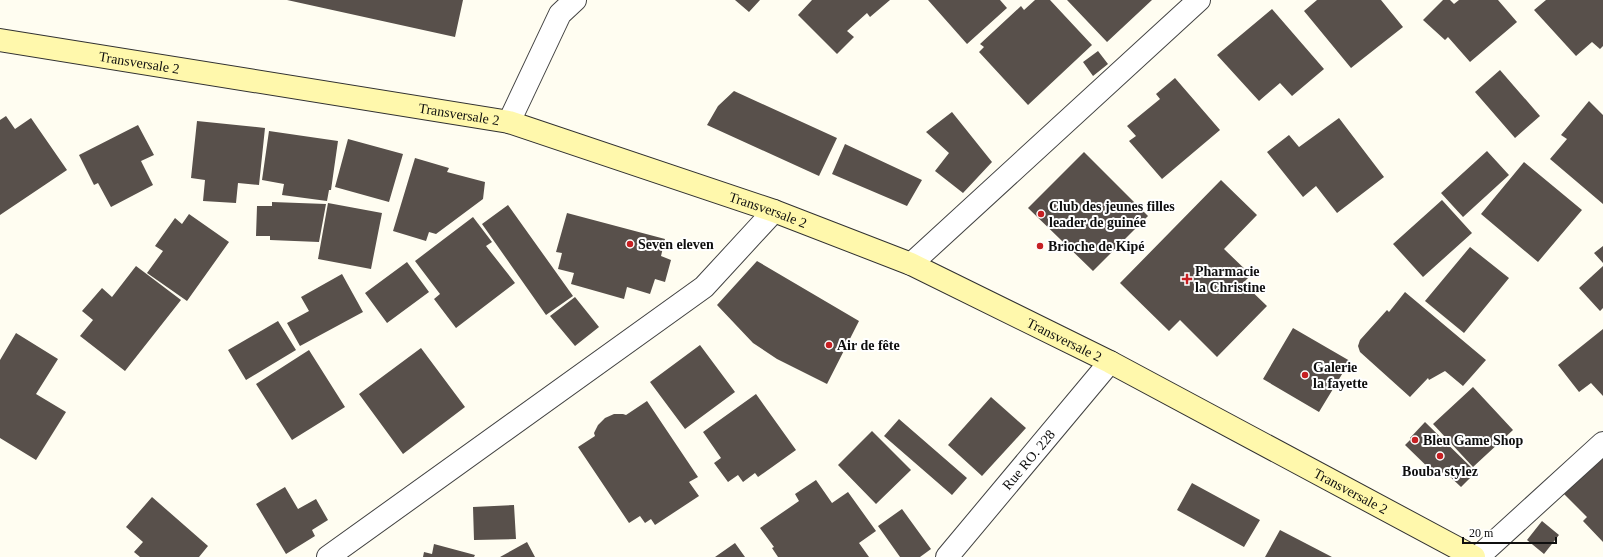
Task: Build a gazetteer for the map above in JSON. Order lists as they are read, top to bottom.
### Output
{
  "streets": {
    "main road": ["Transversale 2"],
    "street": ["Rue RO. 228"]
  },
  "crossings": [
    ["Transversale 2", "Rue RO. 228"]
  ],
  "places": {
    "other": [
      "Club des jeunes filles leader de guinée",
      "Seven eleven",
      "Brioche de Kipé",
      "Air de fête",
      "Galerie la fayette",
      "Bleu Game Shop",
      "Bouba stylez"
    ],
    "health": ["Pharmacie la Christine"]
  },
  "scale_bar": "20 m"
}
